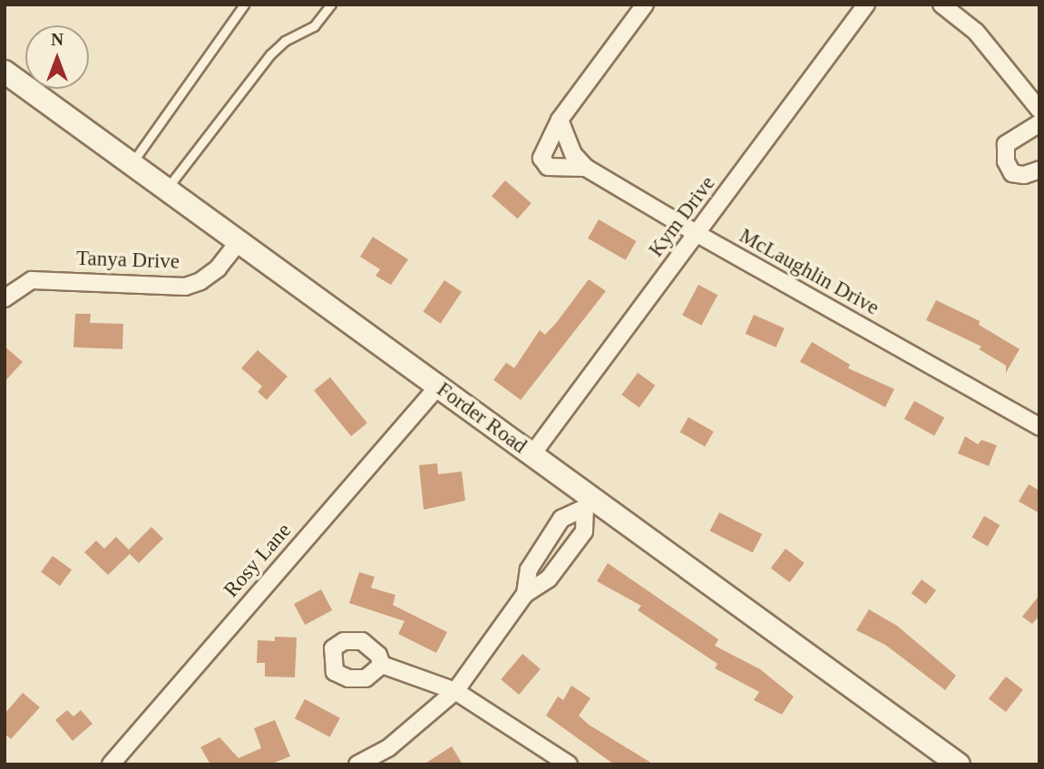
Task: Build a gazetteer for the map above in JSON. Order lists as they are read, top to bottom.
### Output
{
  "streets": {
    "main road": ["Forder Road"],
    "street": [
      "Kym Drive",
      "Tanya Drive",
      "McLaughlin Drive",
      "Rosy Lane"
    ]
  },
  "crossings": [
    ["Kym Drive", "McLaughlin Drive"],
    ["Kym Drive", "Forder Road"],
    ["Tanya Drive", "Forder Road"],
    ["Forder Road", "Rosy Lane"]
  ],
  "north": "top"
}
